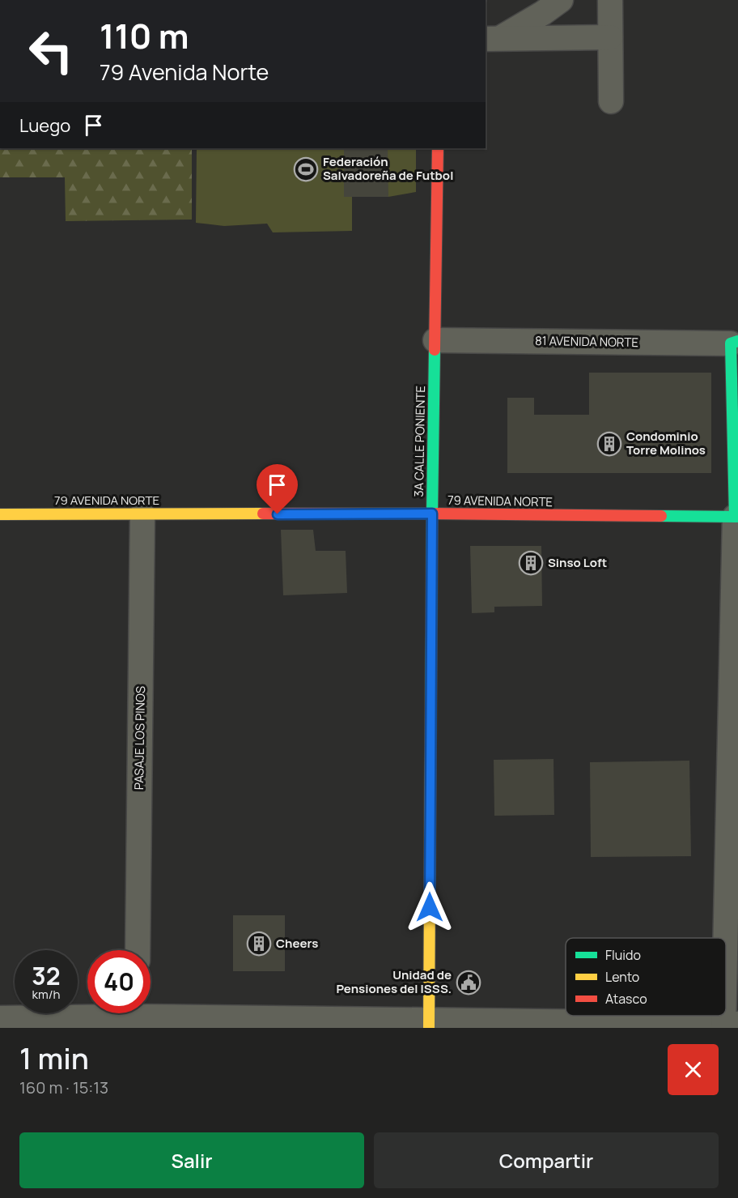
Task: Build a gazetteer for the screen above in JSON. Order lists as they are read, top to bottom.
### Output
{
  "streets": {
    "street": [
      "81 AVENIDA NORTE",
      "3A CALLE PONIENTE",
      "79 AVENIDA NORTE",
      "PASAJE LOS PINOS"
    ]
  },
  "crossings": [
    ["81 AVENIDA NORTE", "3A CALLE PONIENTE"],
    ["3A CALLE PONIENTE", "79 AVENIDA NORTE"],
    ["79 AVENIDA NORTE", "PASAJE LOS PINOS"]
  ],
  "places": {
    "sports": ["Federación Salvadoreña de Futbol"],
    "building": ["Condominio Torre Molinos", "Sinso Loft", "Cheers"],
    "public building": ["Unidad de Pensiones del ISSS."]
  },
  "legend": ["Fluido", "Lento", "Atasco"],
  "page": {
    "turn": ["110 m", "79 Avenida Norte"],
    "then": "Luego",
    "speed": "32 km/h",
    "limit": "40",
    "heading": ["1 min", "160 m · 15:13"],
    "buttons": ["Salir", "Compartir"]
  }
}
